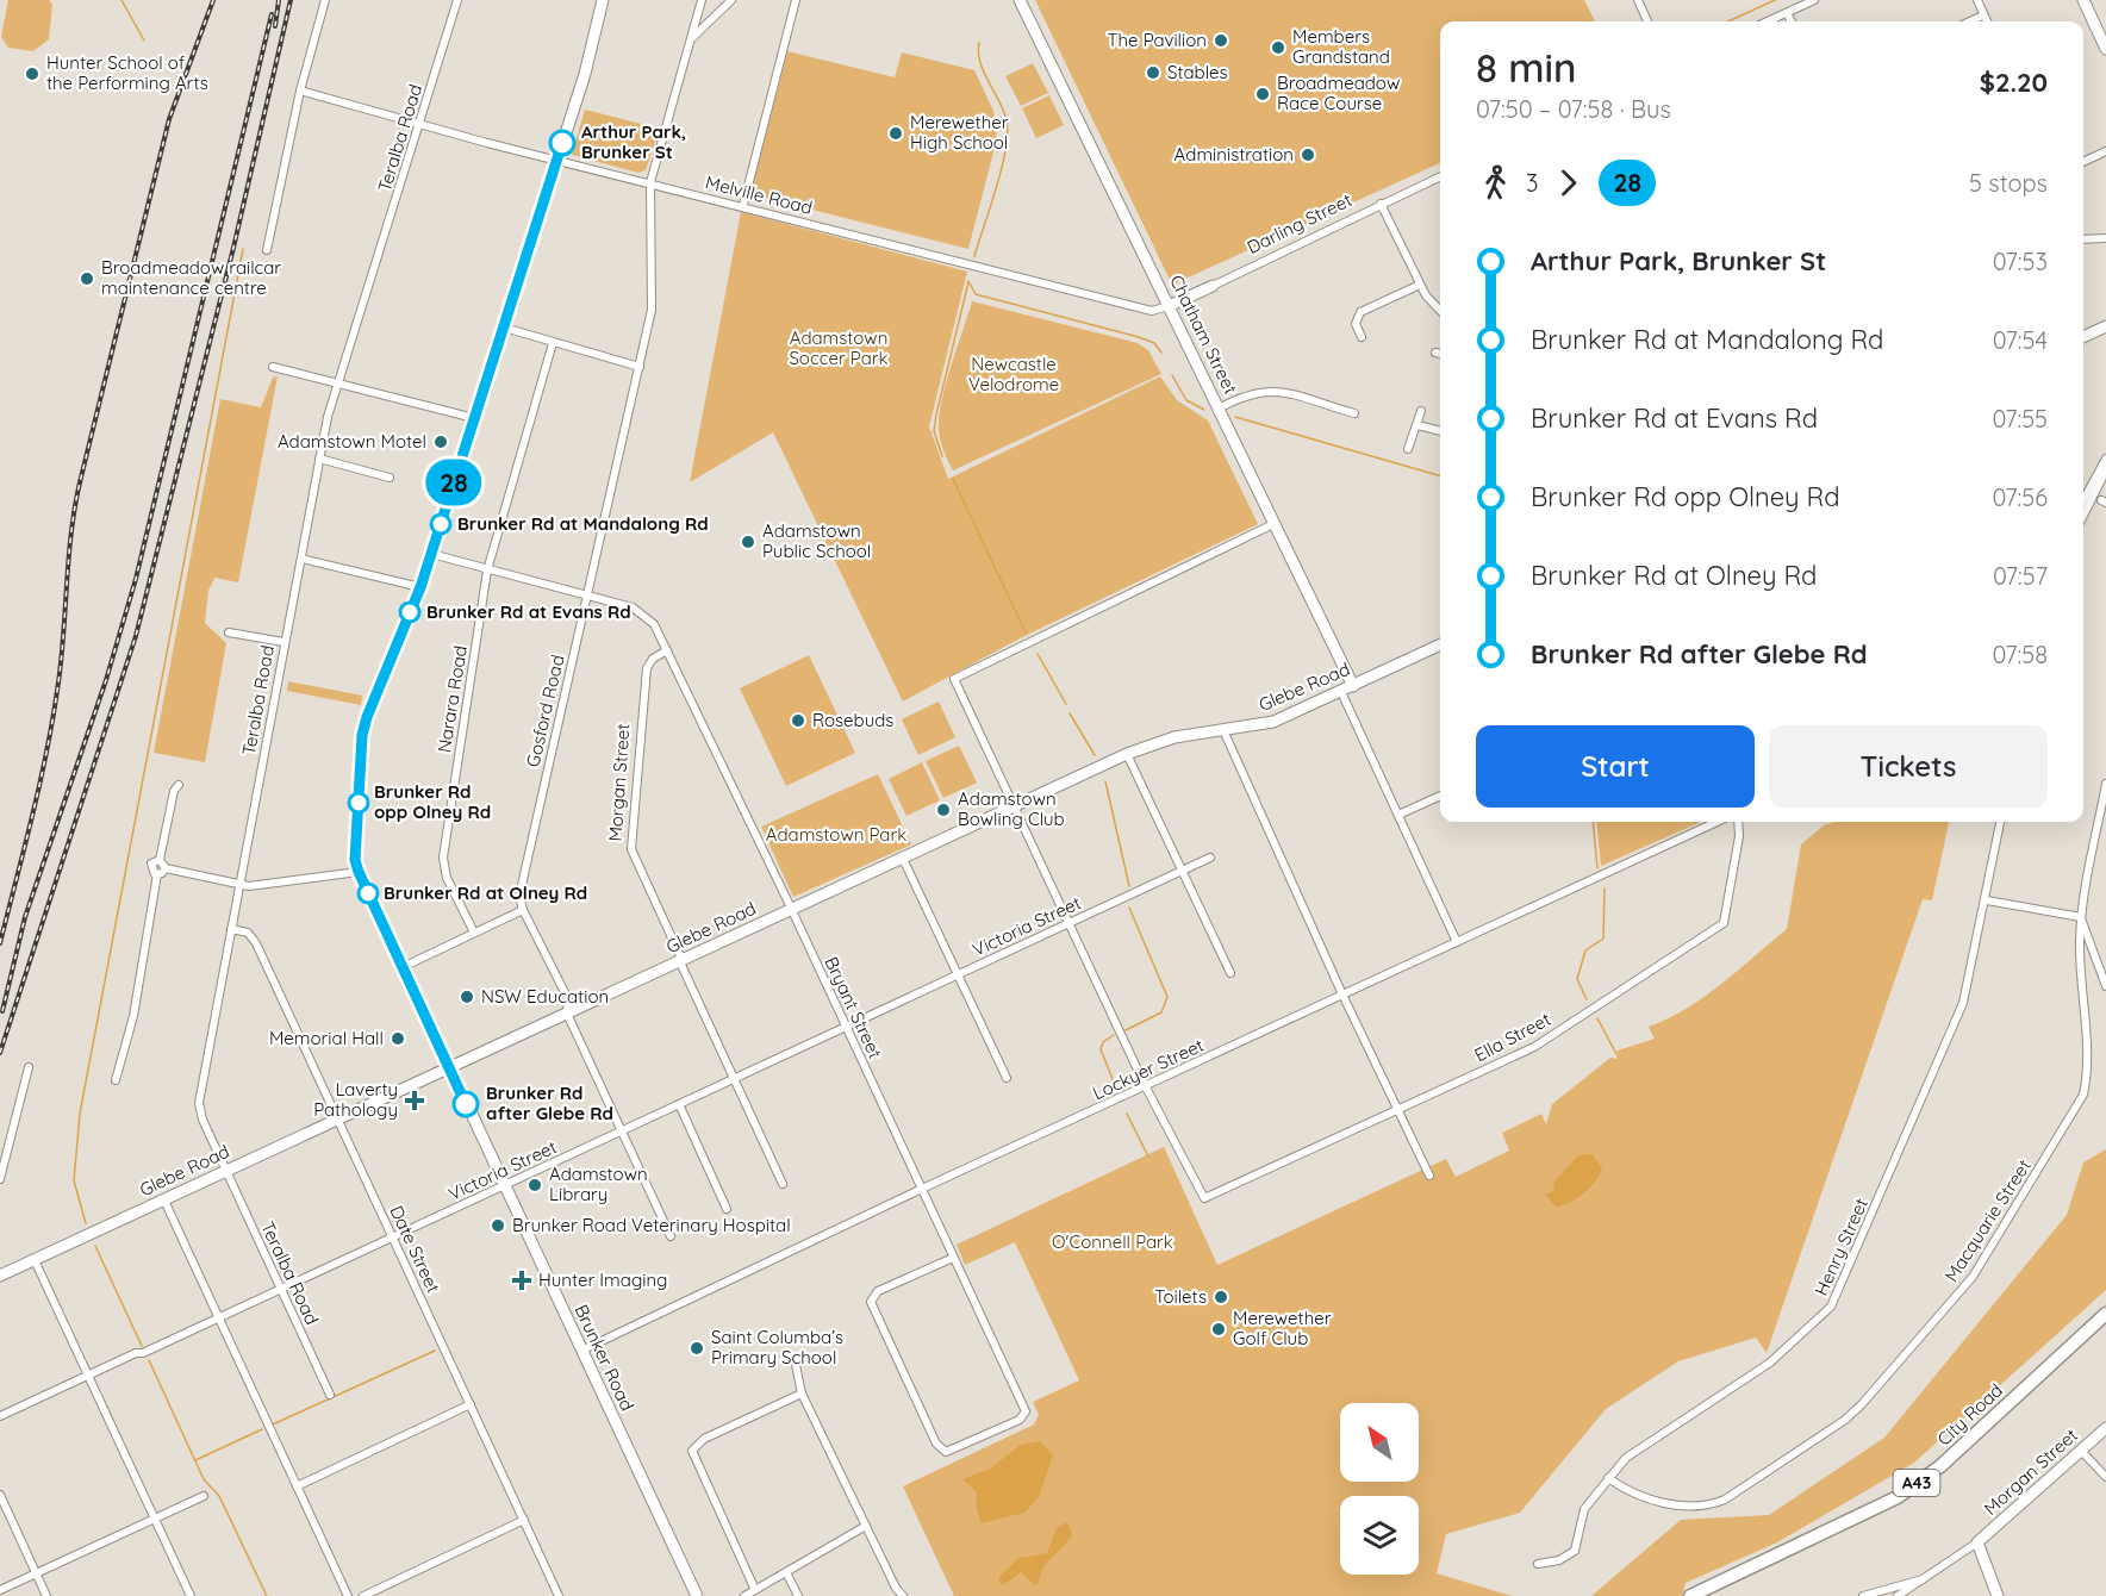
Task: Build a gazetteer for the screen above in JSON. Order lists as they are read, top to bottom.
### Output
{
  "streets": {
    "highway": ["City Road", "A43"],
    "main road": [
      "Darling Street",
      "Chatham Street",
      "Glebe Road",
      "Morgan Street",
      "Brunker Road"
    ],
    "street": [
      "Teralba Road",
      "Melville Road",
      "Narara Road",
      "Gosford Road",
      "Victoria Street",
      "Bryant Street",
      "Ella Street",
      "Lockyer Street",
      "Macquarie Street",
      "Henry Street",
      "Date Street"
    ]
  },
  "crossings": [
    ["Teralba Road", "Melville Road"],
    ["Teralba Road", "Glebe Road"],
    ["Teralba Road", "Victoria Street"],
    ["Teralba Road", "Date Street"],
    ["Melville Road", "Darling Street"],
    ["Melville Road", "Chatham Street"],
    ["Melville Road", "Gosford Road"],
    ["Melville Road", "Brunker Road"],
    ["Darling Street", "Chatham Street"],
    ["Chatham Street", "Glebe Road"],
    ["Glebe Road", "Gosford Road"],
    ["Glebe Road", "Morgan Street"],
    ["Glebe Road", "Bryant Street"],
    ["Glebe Road", "Date Street"],
    ["Glebe Road", "Brunker Road"],
    ["Gosford Road", "Victoria Street"],
    ["Gosford Road", "Bryant Street"],
    ["Morgan Street", "Victoria Street"],
    ["Morgan Street", "Bryant Street"],
    ["Victoria Street", "Bryant Street"],
    ["Victoria Street", "Date Street"],
    ["Victoria Street", "Brunker Road"],
    ["Bryant Street", "Lockyer Street"],
    ["Ella Street", "Lockyer Street"],
    ["Lockyer Street", "Brunker Road"],
    ["Macquarie Street", "Henry Street"]
  ],
  "parks": [
    "Adamstown Soccer Park",
    "Newcastle Velodrome",
    "Adamstown Park",
    "O'Connell Park"
  ],
  "places": {
    "other": [
      "The Pavilion",
      "Members Grandstand",
      "Stables",
      "Hunter School of the Performing Arts",
      "Broadmeadow Race Course",
      "Merewether High School",
      "Arthur Park, Brunker St",
      "Administration",
      "Broadmeadow railcar maintenance centre",
      "Adamstown Motel",
      "Brunker Rd at Mandalong Rd",
      "Adamstown Public School",
      "Brunker Rd at Evans Rd",
      "Rosebuds",
      "Brunker Rd opp Olney Rd",
      "Adamstown Bowling Club",
      "Brunker Rd at Olney Rd",
      "NSW Education",
      "Memorial Hall",
      "Brunker Rd after Glebe Rd",
      "Adamstown Library",
      "Brunker Road Veterinary Hospital",
      "Toilets",
      "Merewether Golf Club",
      "Saint Columba’s Primary School"
    ],
    "health": ["Laverty Pathology", "Hunter Imaging"]
  },
  "lines": ["bus line 28"],
  "north": "top left",
  "page": {
    "on_map": "28",
    "heading": ["8 min", "07:50 – 07:58 · Bus", "$2.20"],
    "legs": ["3", "28", "5 stops"],
    "list": [
      {
        "name": "Arthur Park, Brunker St",
        "value": "07:53"
      },
      {
        "name": "Brunker Rd at Mandalong Rd",
        "value": "07:54"
      },
      {
        "name": "Brunker Rd at Evans Rd",
        "value": "07:55"
      },
      {
        "name": "Brunker Rd opp Olney Rd",
        "value": "07:56"
      },
      {
        "name": "Brunker Rd at Olney Rd",
        "value": "07:57"
      },
      {
        "name": "Brunker Rd after Glebe Rd",
        "value": "07:58"
      }
    ],
    "buttons": ["Start", "Tickets"]
  }
}
